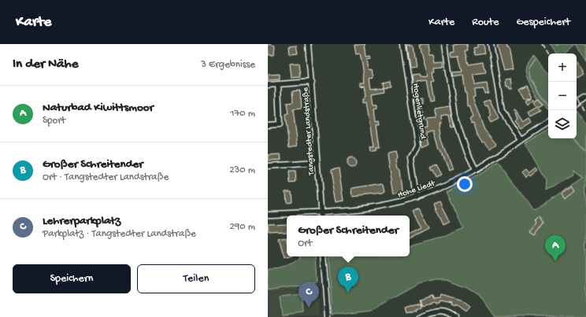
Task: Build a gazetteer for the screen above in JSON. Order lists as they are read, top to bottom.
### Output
{
  "streets": {
    "street": ["Hogenlietgrund", "Tangstedter Landstraße", "Hohe Liedt"]
  },
  "crossings": [
    ["Hogenlietgrund", "Hohe Liedt"],
    ["Tangstedter Landstraße", "Hohe Liedt"]
  ],
  "page": {
    "header": "Karte",
    "nav": ["Karte", "Route", "Gespeichert"],
    "heading": ["In der Nähe", "3 Ergebnisse"],
    "map_buttons": ["+", "−"],
    "list": [
      {
        "mark": "A",
        "name": "Naturbad Kiwittsmoor",
        "note": "Sport",
        "value": "170 m"
      },
      {
        "mark": "B",
        "name": "Großer Schreitender",
        "note": "Ort · Tangstedter Landstraße",
        "value": "230 m"
      },
      {
        "mark": "C",
        "name": "Lehrerparkplatz",
        "note": "Parkplatz · Tangstedter Landstraße",
        "value": "290 m"
      }
    ],
    "popup": ["Großer Schreitender", "Ort"],
    "pins": ["A", "B", "C"],
    "buttons": ["Speichern", "Teilen"]
  }
}
